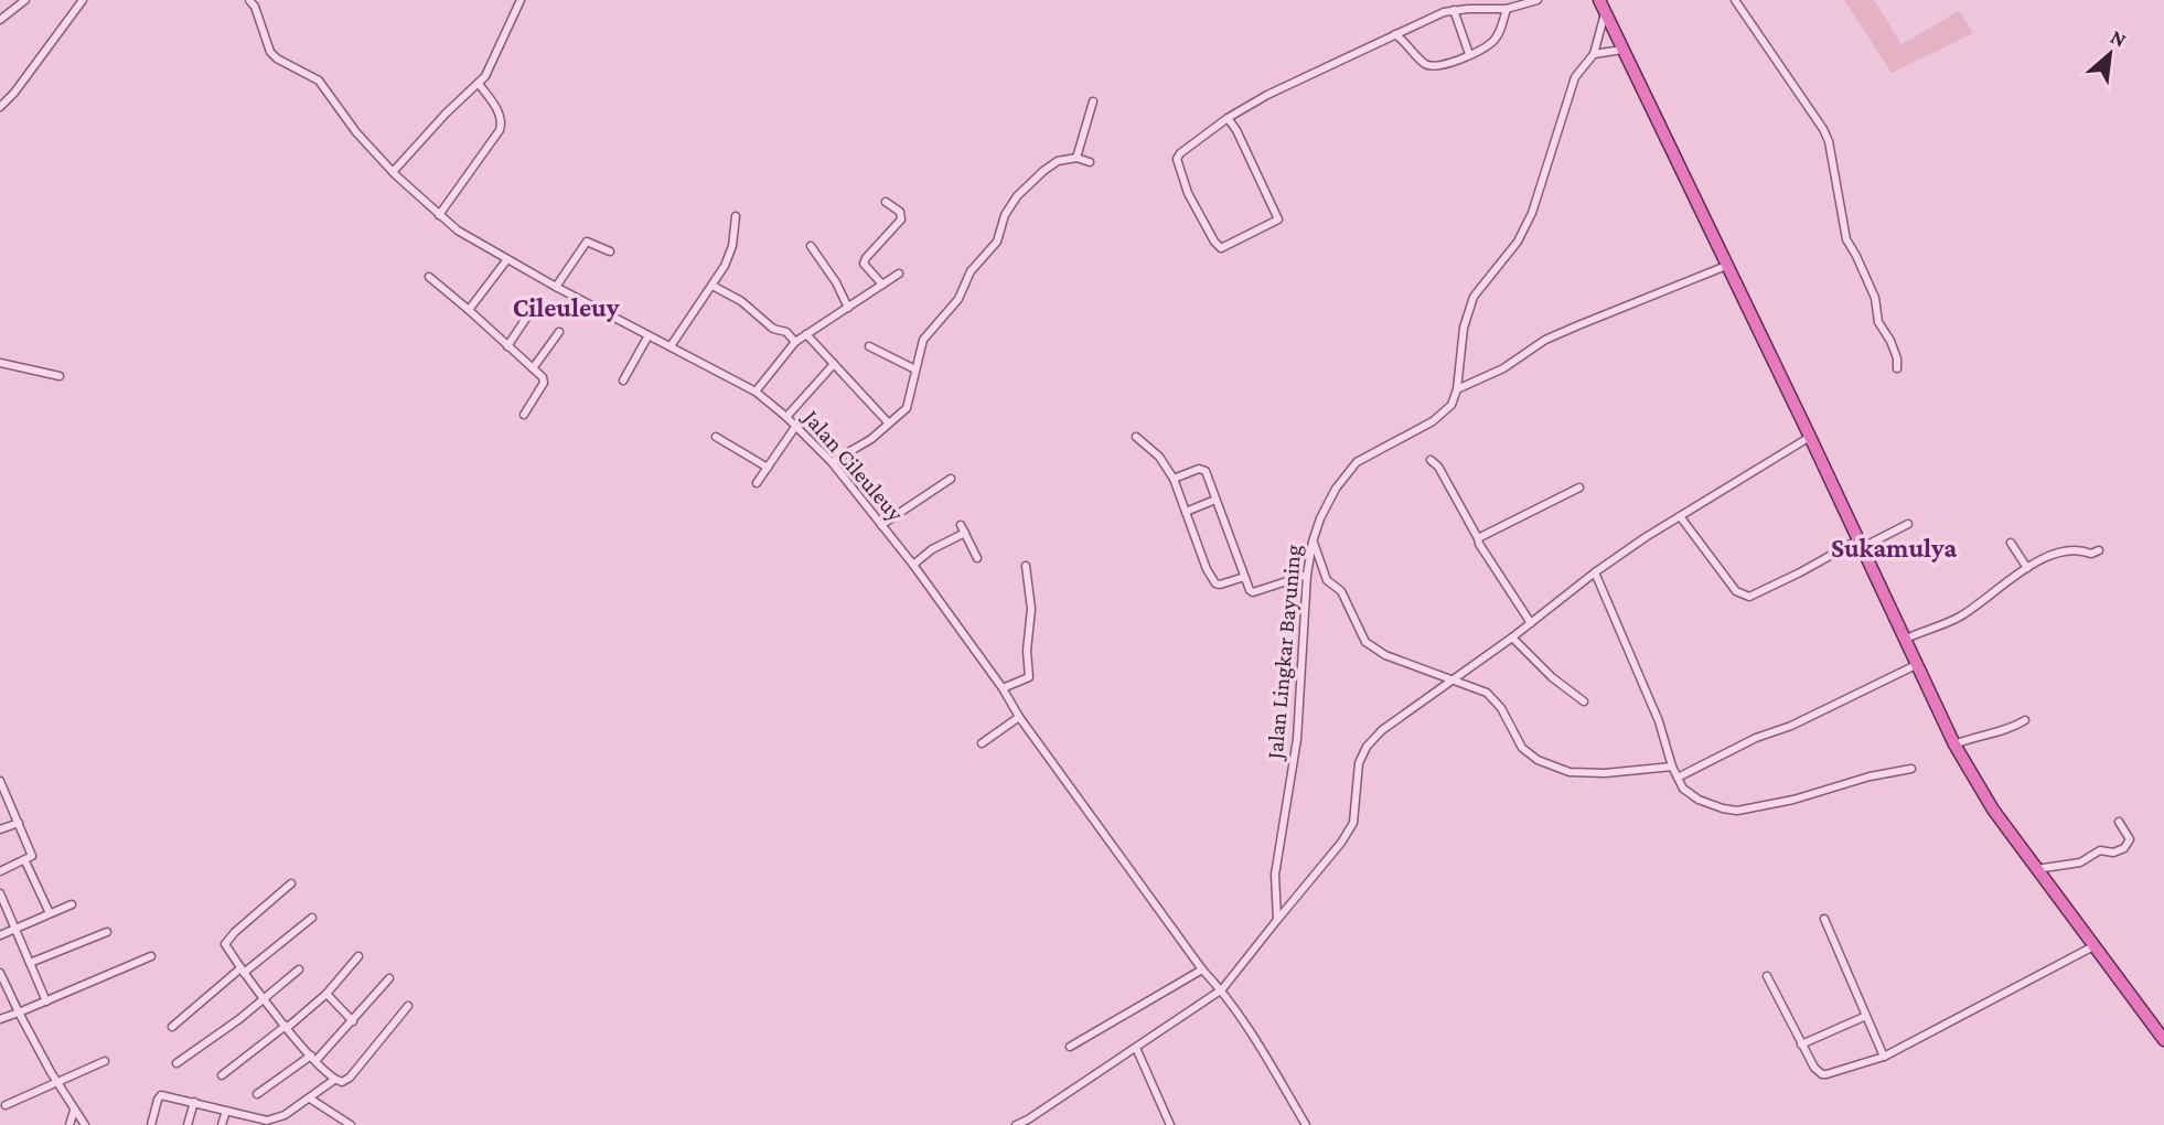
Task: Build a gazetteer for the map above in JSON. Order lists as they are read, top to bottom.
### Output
{
  "streets": {
    "street": ["Jalan Cileuleuy", "Jalan Lingkar Bayuning"]
  },
  "districts": ["Cileuleuy", "Sukamulya"],
  "north": "top right"
}
